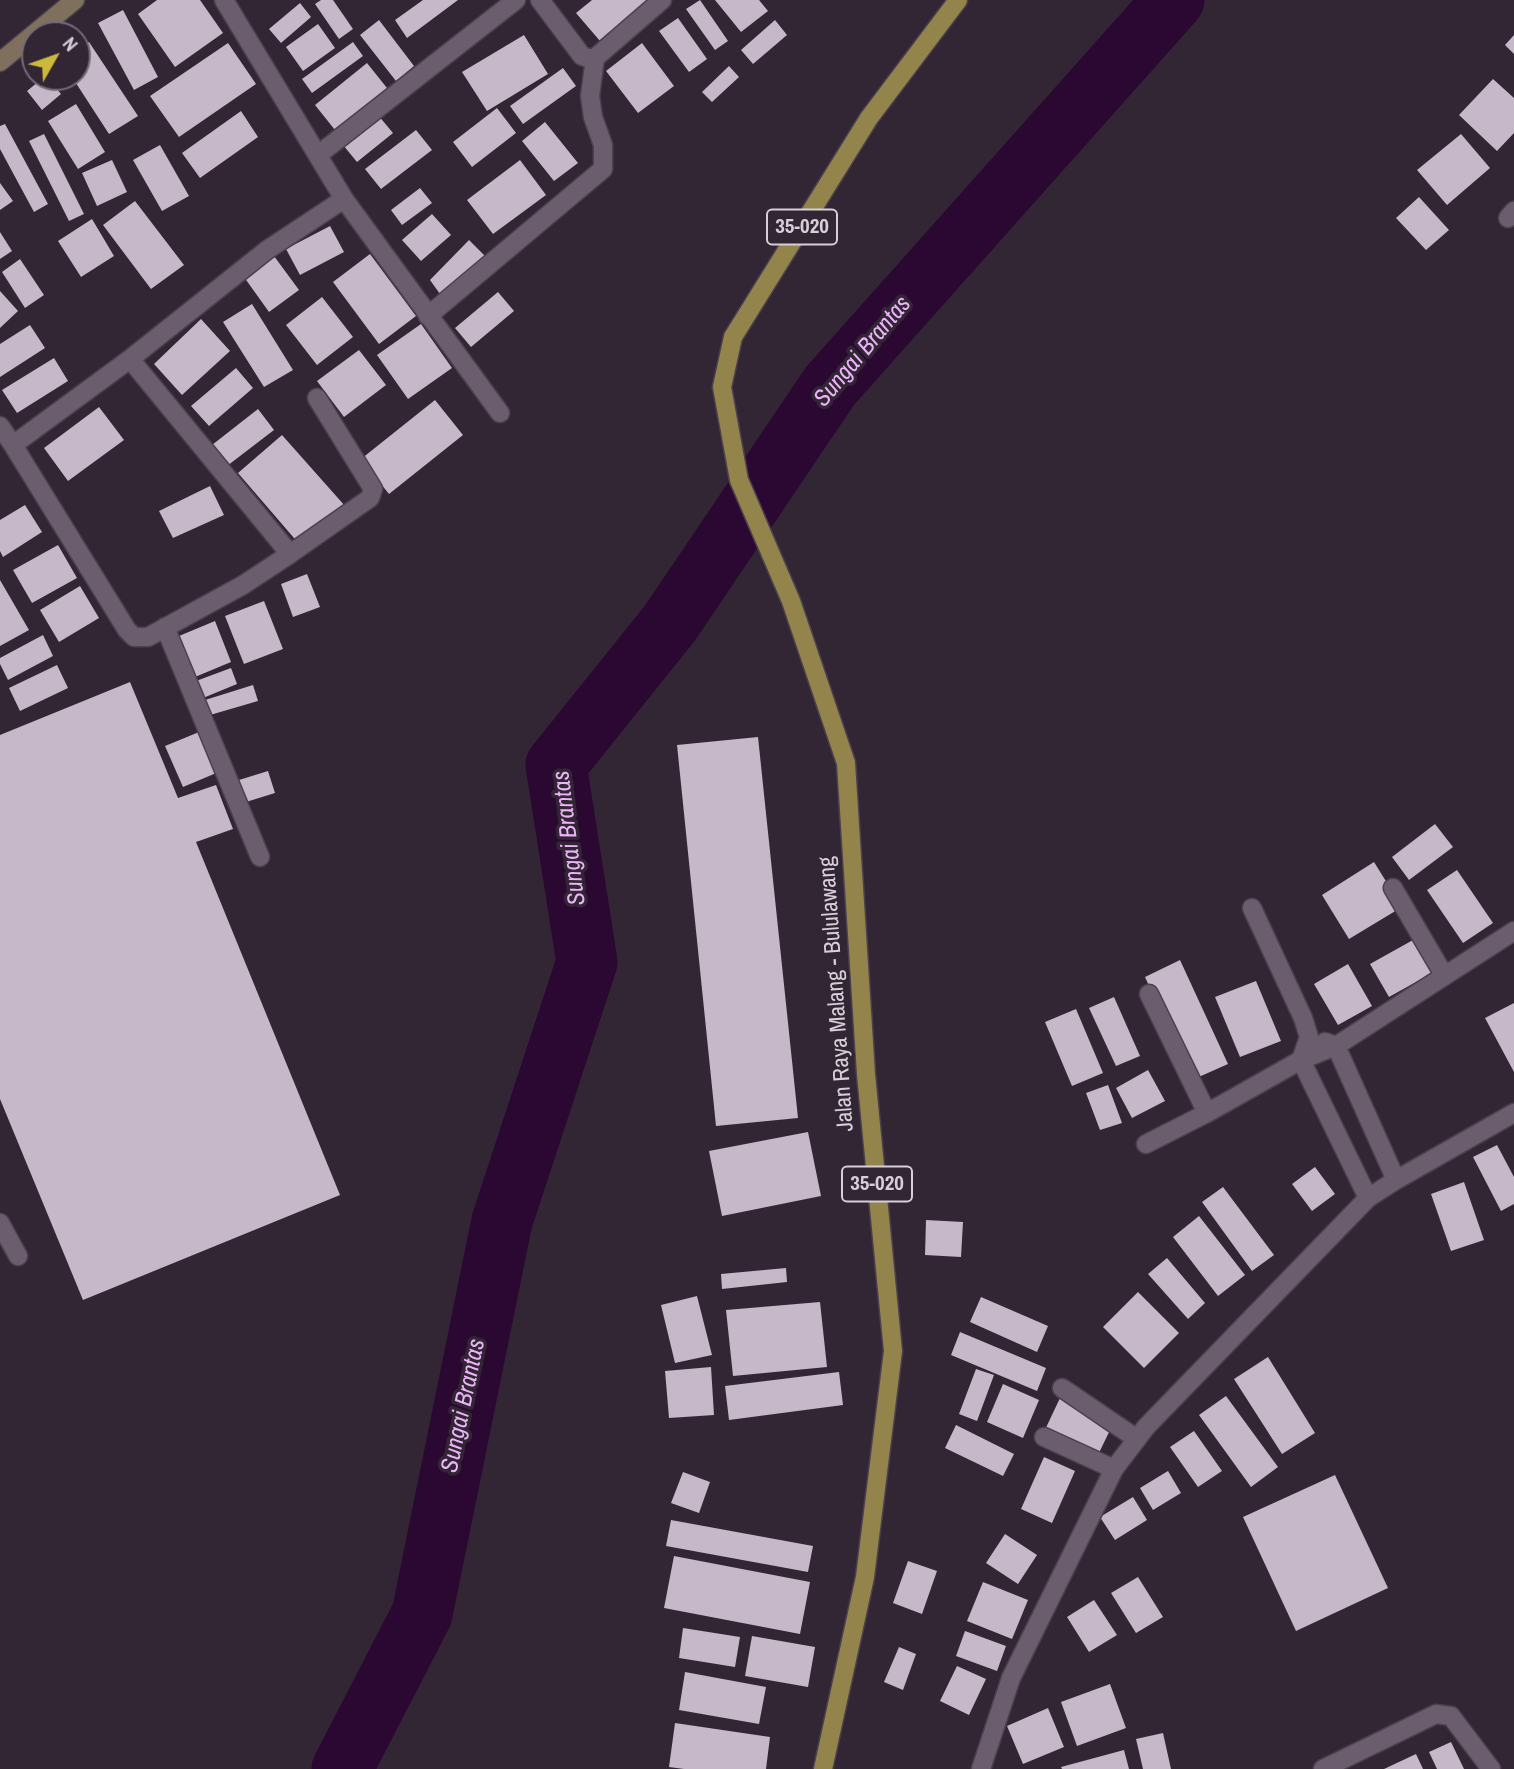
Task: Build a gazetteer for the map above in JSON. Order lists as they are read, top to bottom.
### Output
{
  "streets": {
    "main road": ["35-020", "Jalan Raya Malang - Bululawang"]
  },
  "water": ["Sungai Brantas"],
  "north": "top right"
}
